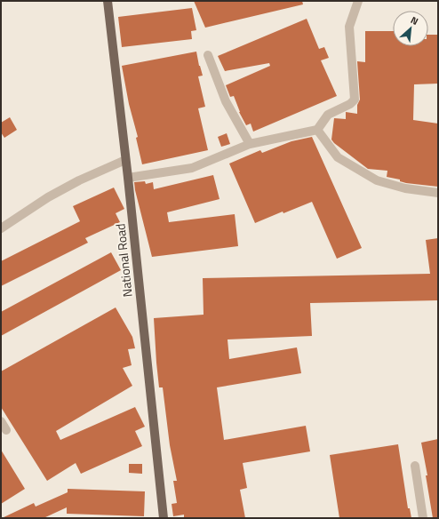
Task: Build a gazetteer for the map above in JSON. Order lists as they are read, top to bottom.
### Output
{
  "streets": {
    "main road": ["National Road"]
  },
  "north": "top right"
}
